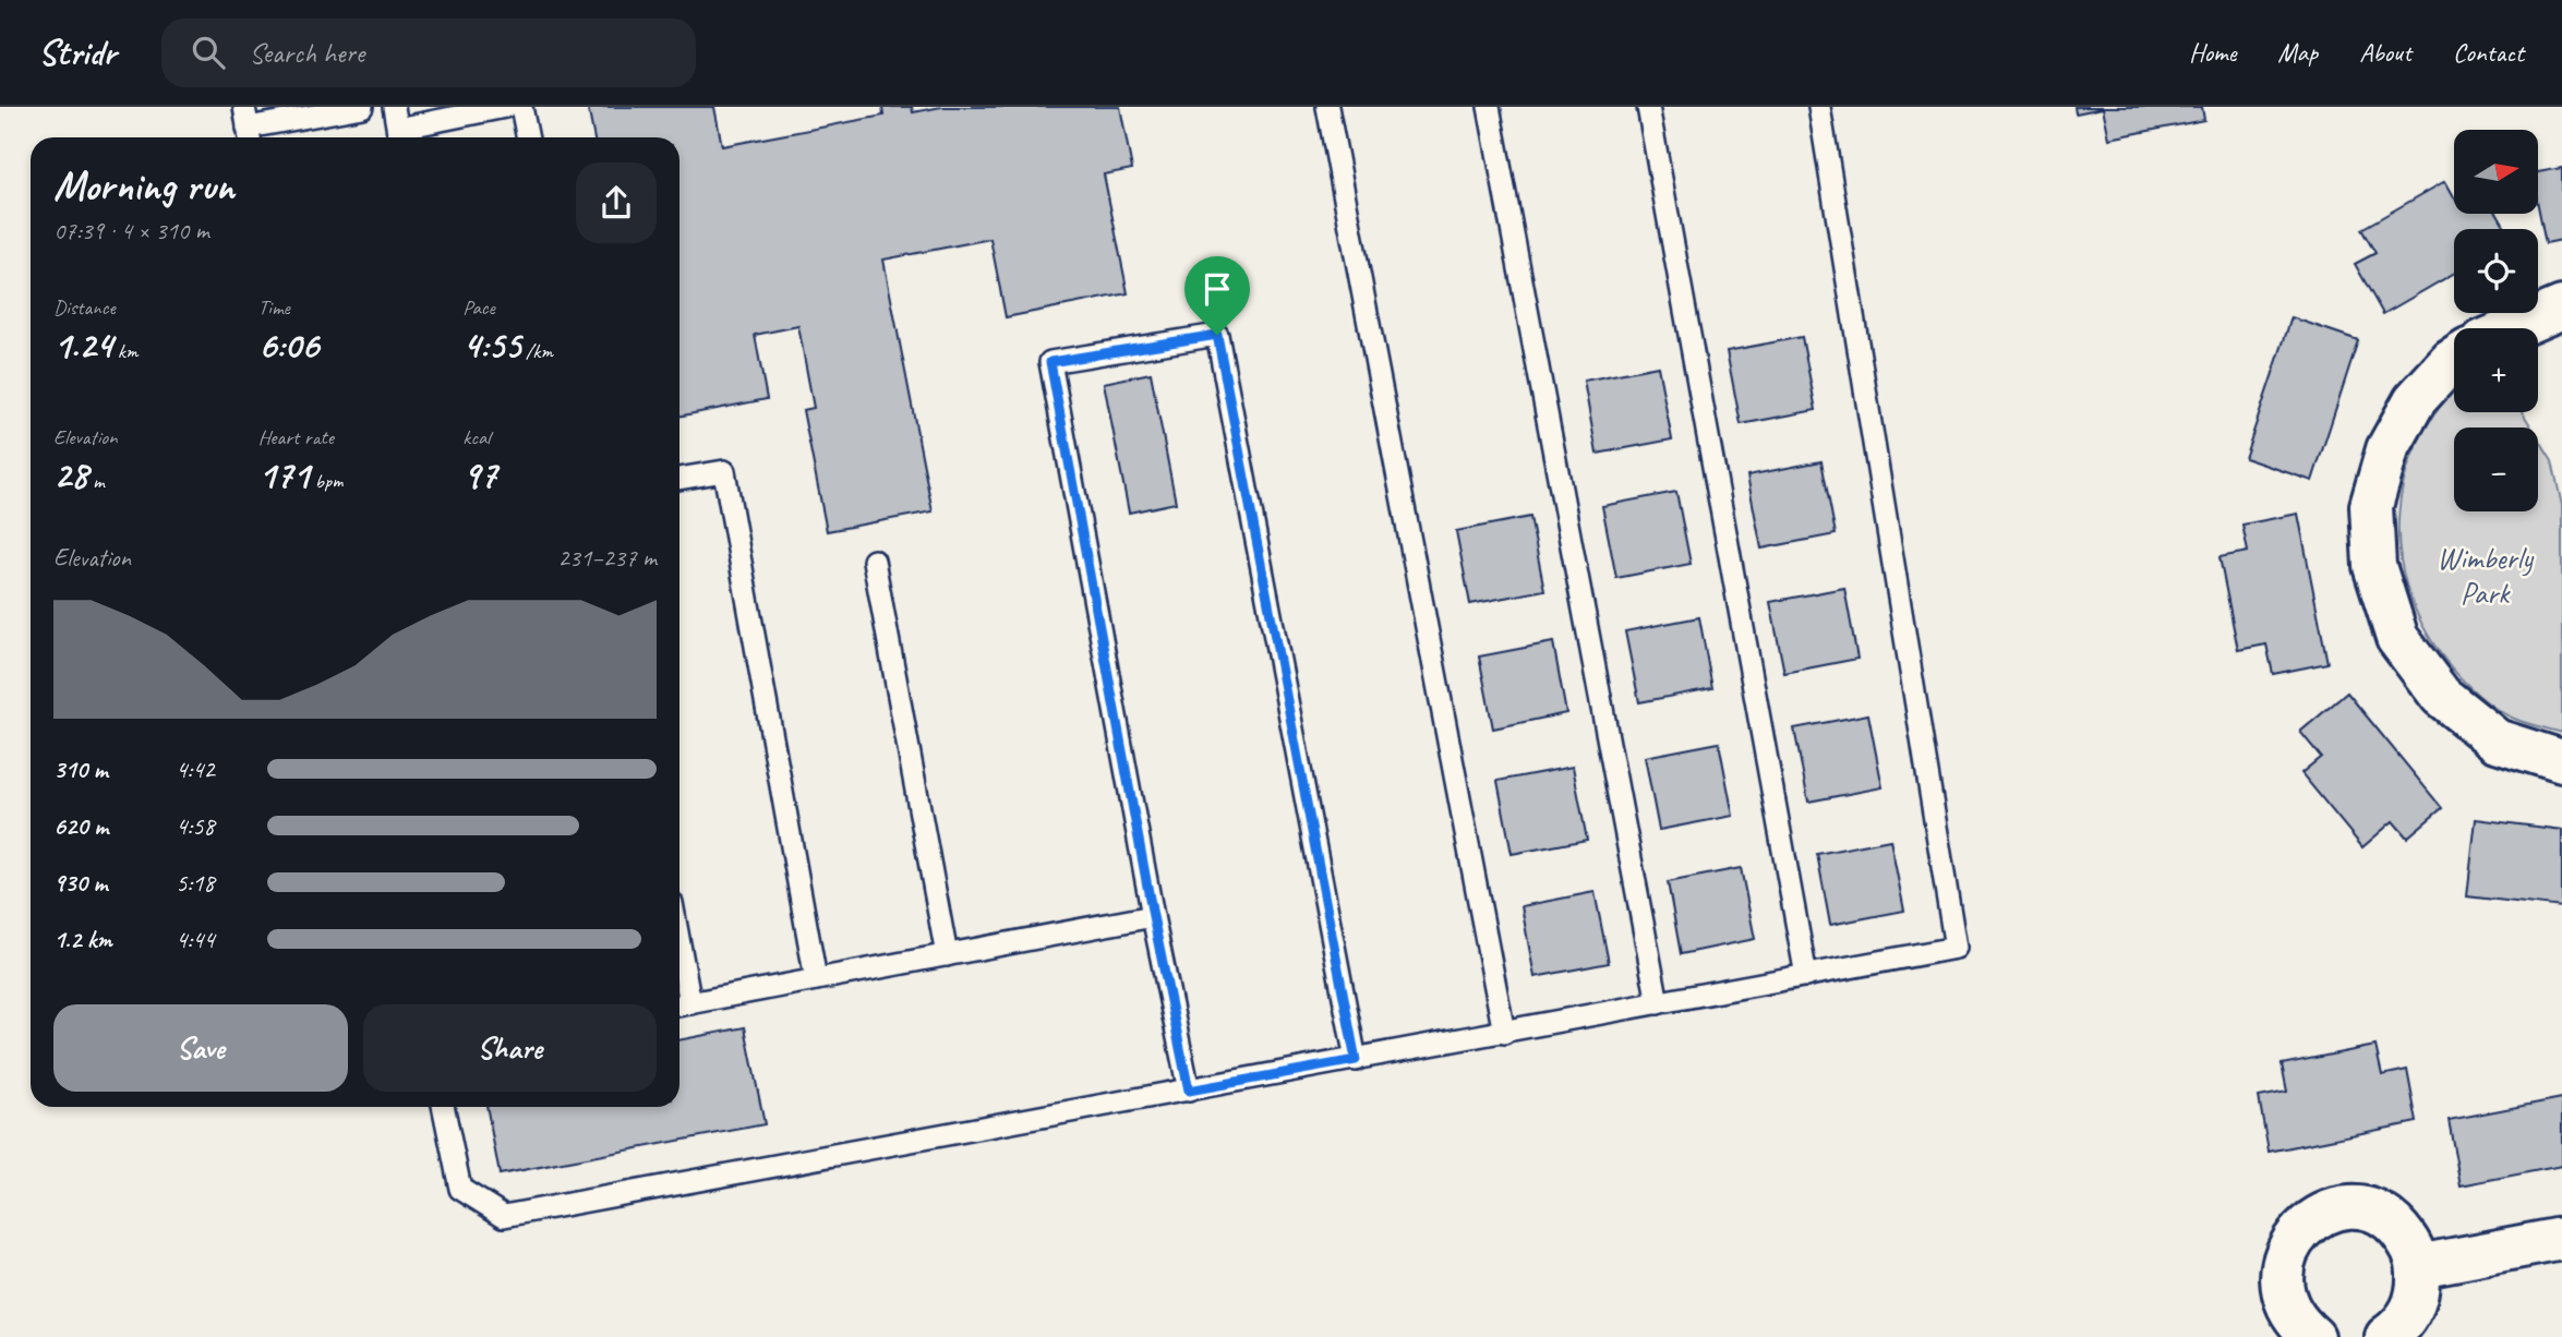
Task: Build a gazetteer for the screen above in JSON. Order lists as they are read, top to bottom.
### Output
{
  "parks": ["Wimberly Park"],
  "north": "right",
  "page": {
    "header": "Stridr",
    "search": "Search here",
    "nav": [
      "Home",
      "Map",
      "About",
      "Contact"
    ],
    "map_buttons": ["+", "−"],
    "heading": ["Morning run", "07:39 · 4 × 310 m"],
    "stats": [
      ["Distance", "1.24 km"],
      ["Time", "6:06"],
      ["Pace", "4:55 /km"],
      ["Elevation", "28 m"],
      ["Heart rate", "171 bpm"],
      ["kcal", "97"]
    ],
    "chart": ["Elevation", "231–237 m"],
    "list": [
      {
        "name": "310 m",
        "note": "4:42"
      },
      {
        "name": "620 m",
        "note": "4:58"
      },
      {
        "name": "930 m",
        "note": "5:18"
      },
      {
        "name": "1.2 km",
        "note": "4:44"
      }
    ],
    "buttons": ["Save", "Share"]
  }
}
